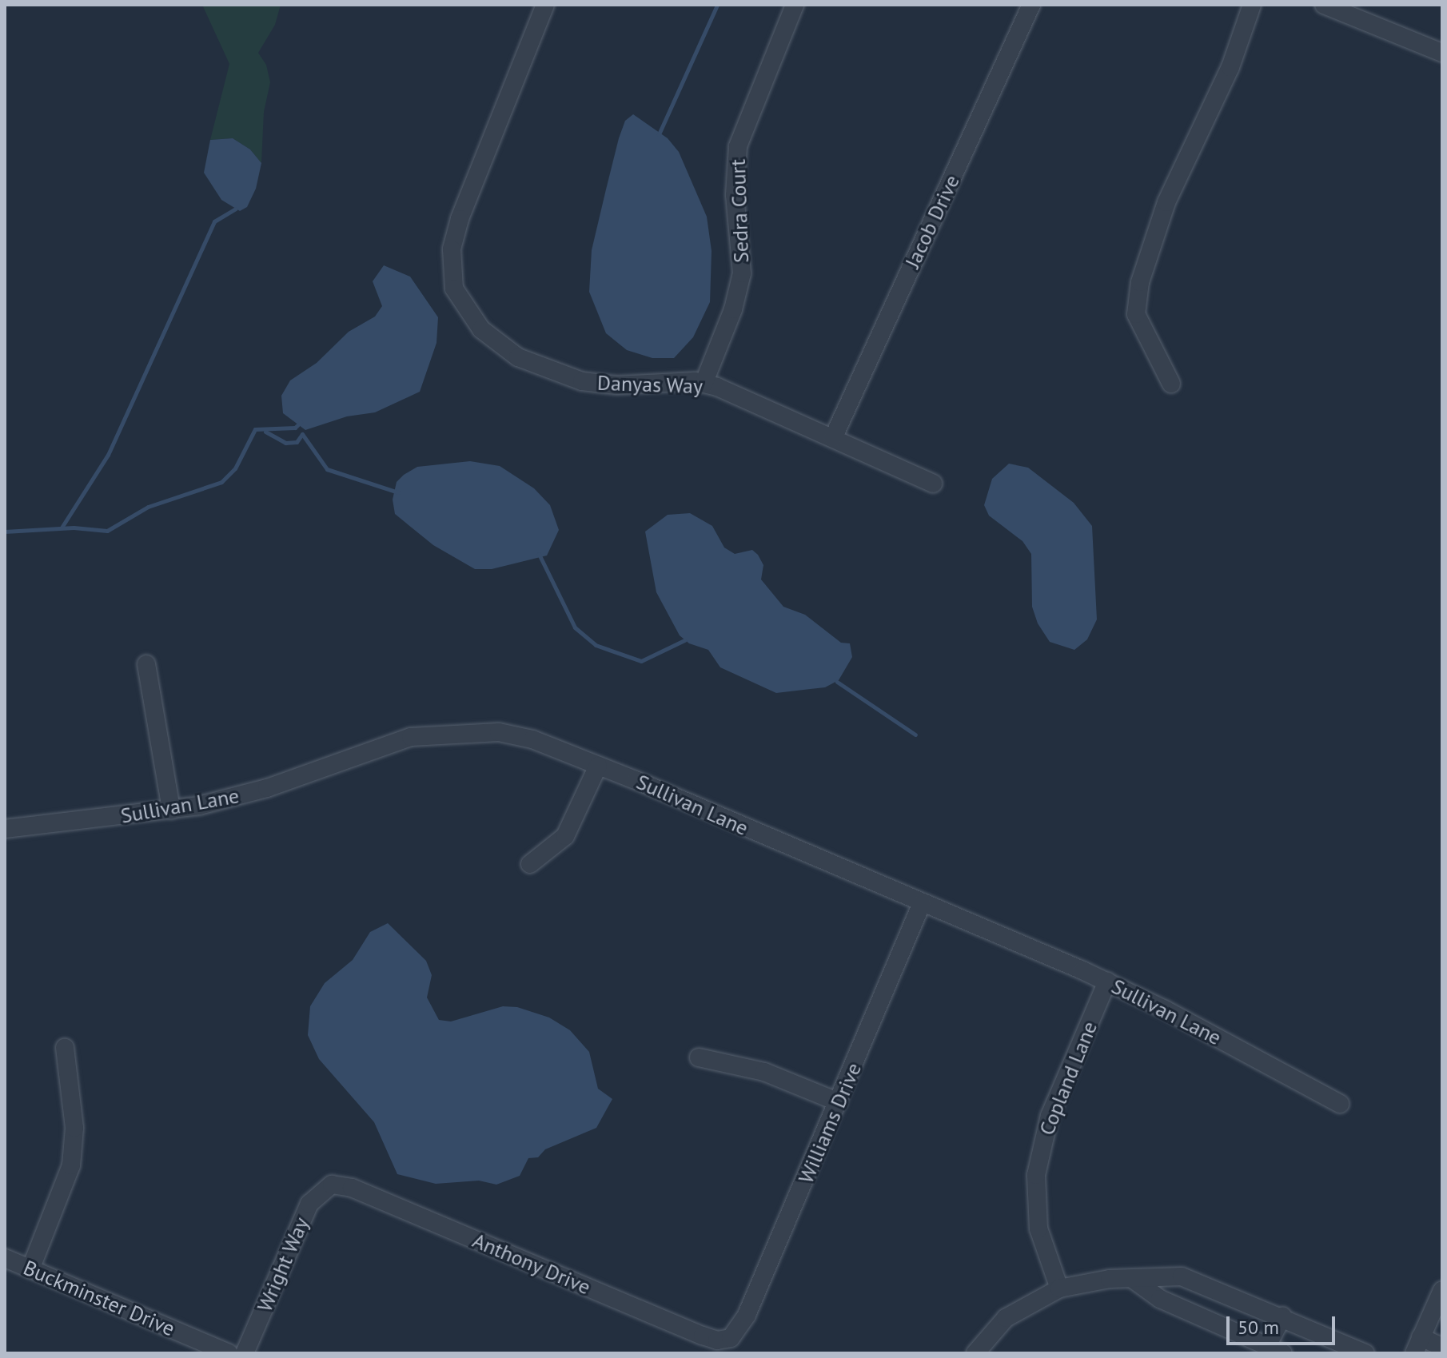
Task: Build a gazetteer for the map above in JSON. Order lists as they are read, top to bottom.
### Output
{
  "streets": {
    "street": [
      "Sedra Court",
      "Jacob Drive",
      "Danyas Way",
      "Sullivan Lane",
      "Copland Lane",
      "Williams Drive",
      "Anthony Drive",
      "Wright Way",
      "Buckminster Drive"
    ]
  },
  "crossings": [
    ["Sedra Court", "Danyas Way"],
    ["Jacob Drive", "Danyas Way"],
    ["Sullivan Lane", "Copland Lane"],
    ["Sullivan Lane", "Williams Drive"],
    ["Williams Drive", "Anthony Drive"],
    ["Anthony Drive", "Wright Way"]
  ],
  "scale_bar": "50 m"
}
